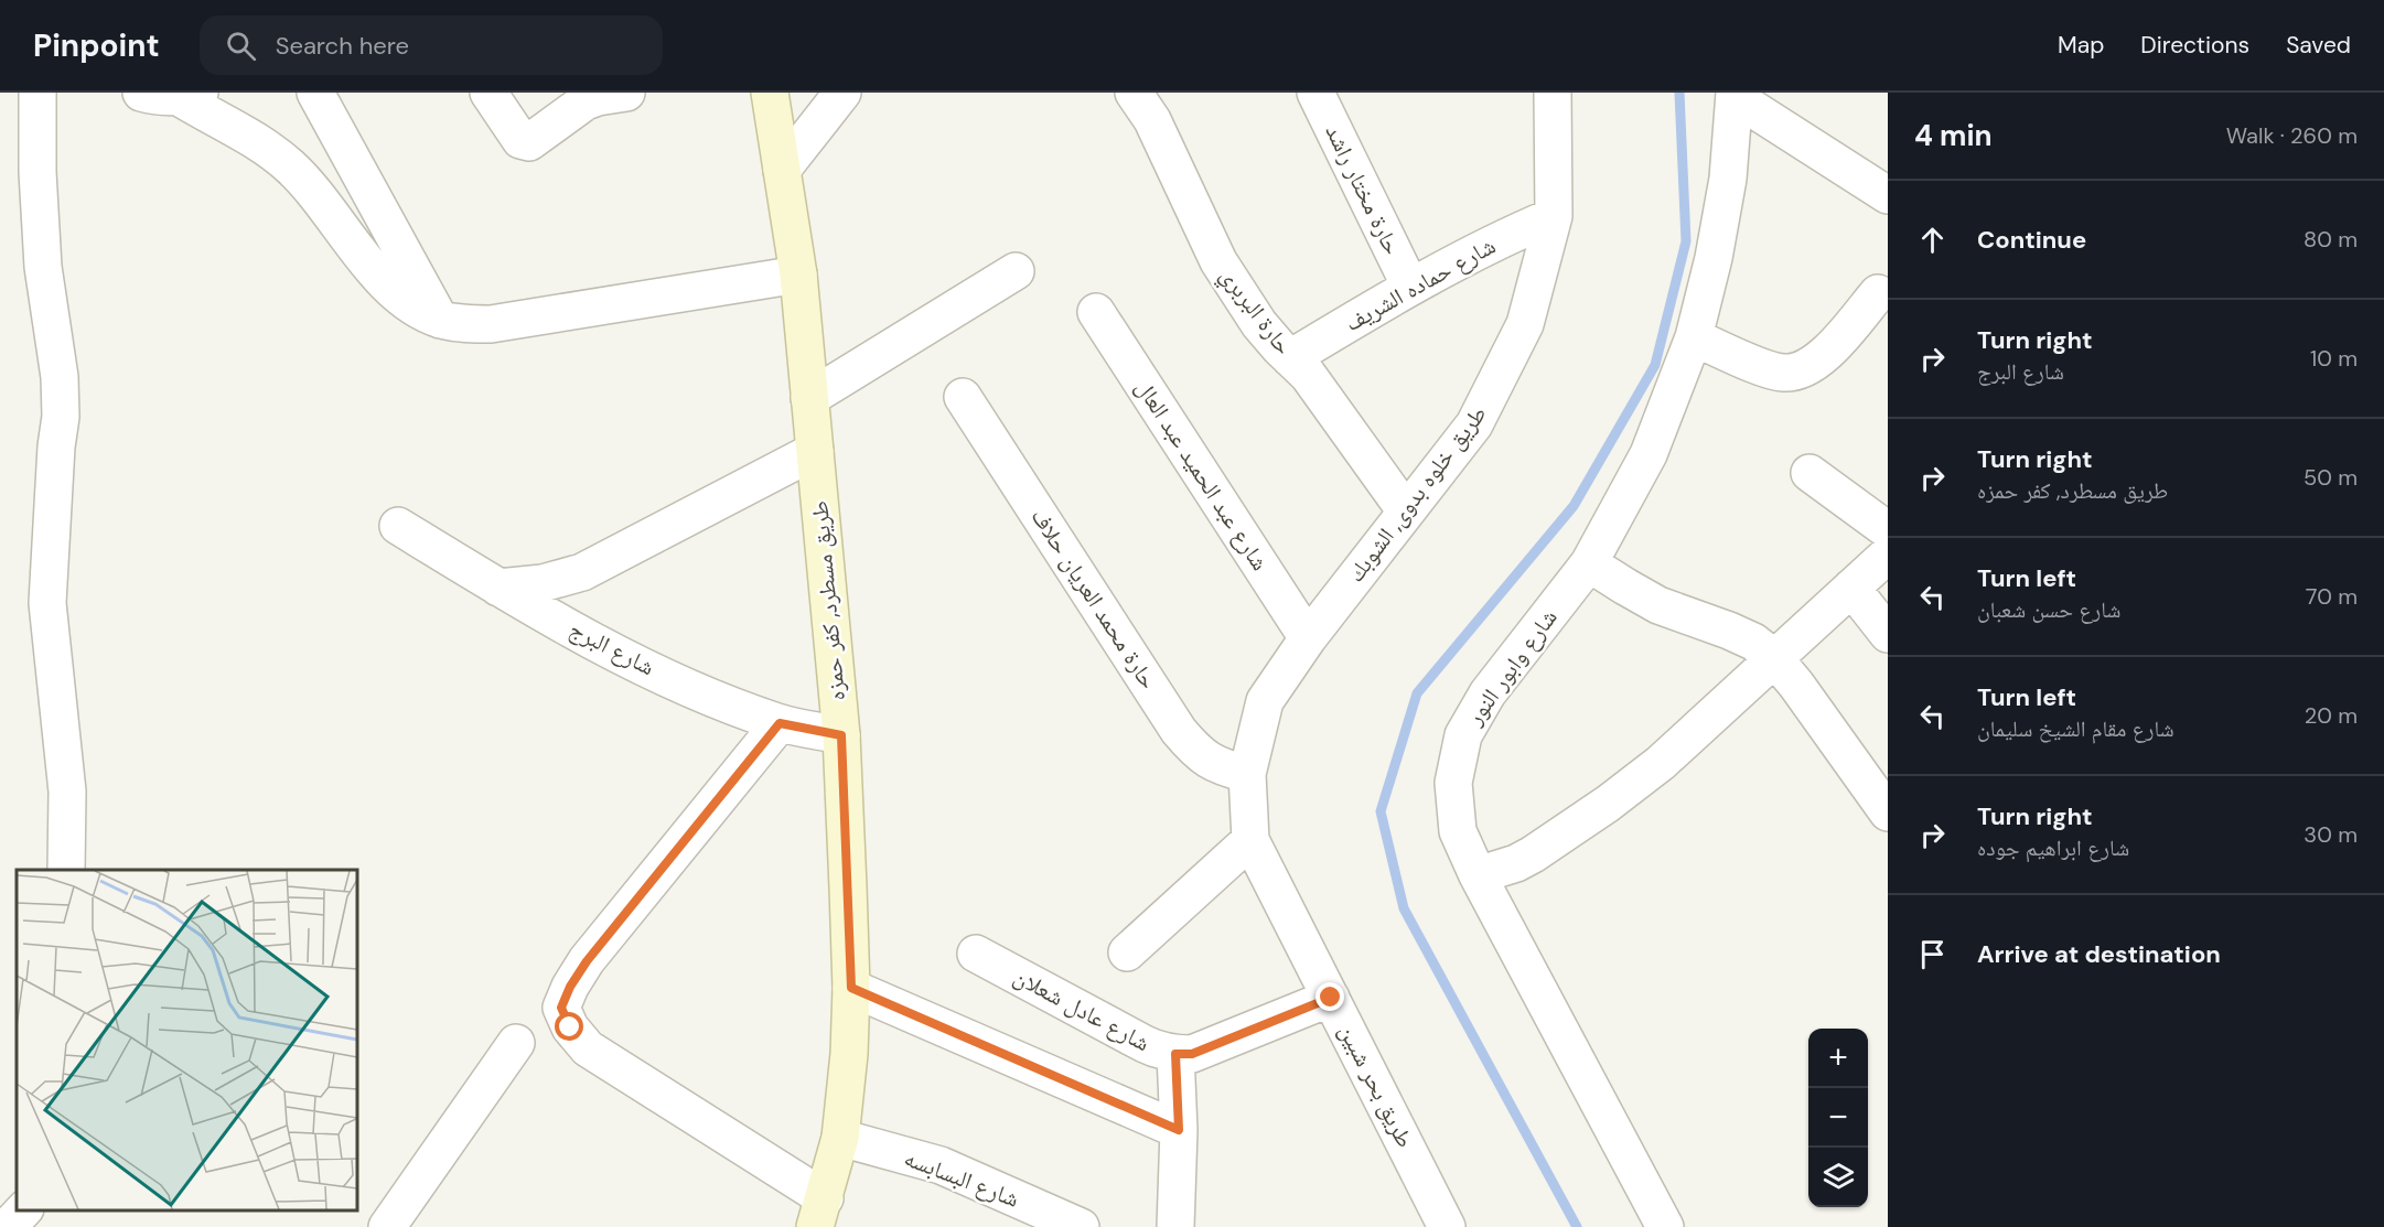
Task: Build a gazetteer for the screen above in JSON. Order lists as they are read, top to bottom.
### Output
{
  "streets": {
    "main road": ["طريق مسطرد, كفر حمزه"],
    "street": [
      "حارة مختار راشد",
      "شارع حماده الشريف",
      "حارة البربري",
      "شارع عبد الحميد عبد العال",
      "طريق خلوه بدوى, الشوبك",
      "حارة محمد العريان حلاف",
      "شارع البرج",
      "شارع وابور النور",
      "شارع عادل شعلان",
      "طريق بحر شبين",
      "شارع البسابسه"
    ]
  },
  "crossings": [
    ["حارة مختار راشد", "شارع حماده الشريف"],
    ["شارع حماده الشريف", "حارة البربري"],
    ["شارع حماده الشريف", "طريق خلوه بدوى, الشوبك"],
    ["حارة البربري", "طريق خلوه بدوى, الشوبك"],
    ["شارع عبد الحميد عبد العال", "طريق خلوه بدوى, الشوبك"],
    ["طريق خلوه بدوى, الشوبك", "حارة محمد العريان حلاف"],
    ["طريق خلوه بدوى, الشوبك", "طريق بحر شبين"],
    ["طريق مسطرد, كفر حمزه", "شارع البرج"],
    ["طريق مسطرد, كفر حمزه", "شارع البسابسه"]
  ],
  "page": {
    "header": "Pinpoint",
    "search": "Search here",
    "nav": ["Map", "Directions", "Saved"],
    "heading": ["4 min", "Walk · 260 m"],
    "list": [
      ["Continue", "80 m"],
      ["Turn right", "شارع البرج", "10 m"],
      ["Turn right", "طريق مسطرد, كفر حمزه", "50 m"],
      ["Turn left", "شارع حسن شعبان", "70 m"],
      ["Turn left", "شارع مقام الشيخ سليمان", "20 m"],
      ["Turn right", "شارع ابراهيم جوده", "30 m"],
      "Arrive at destination"
    ],
    "map_buttons": ["+", "−"]
  }
}
